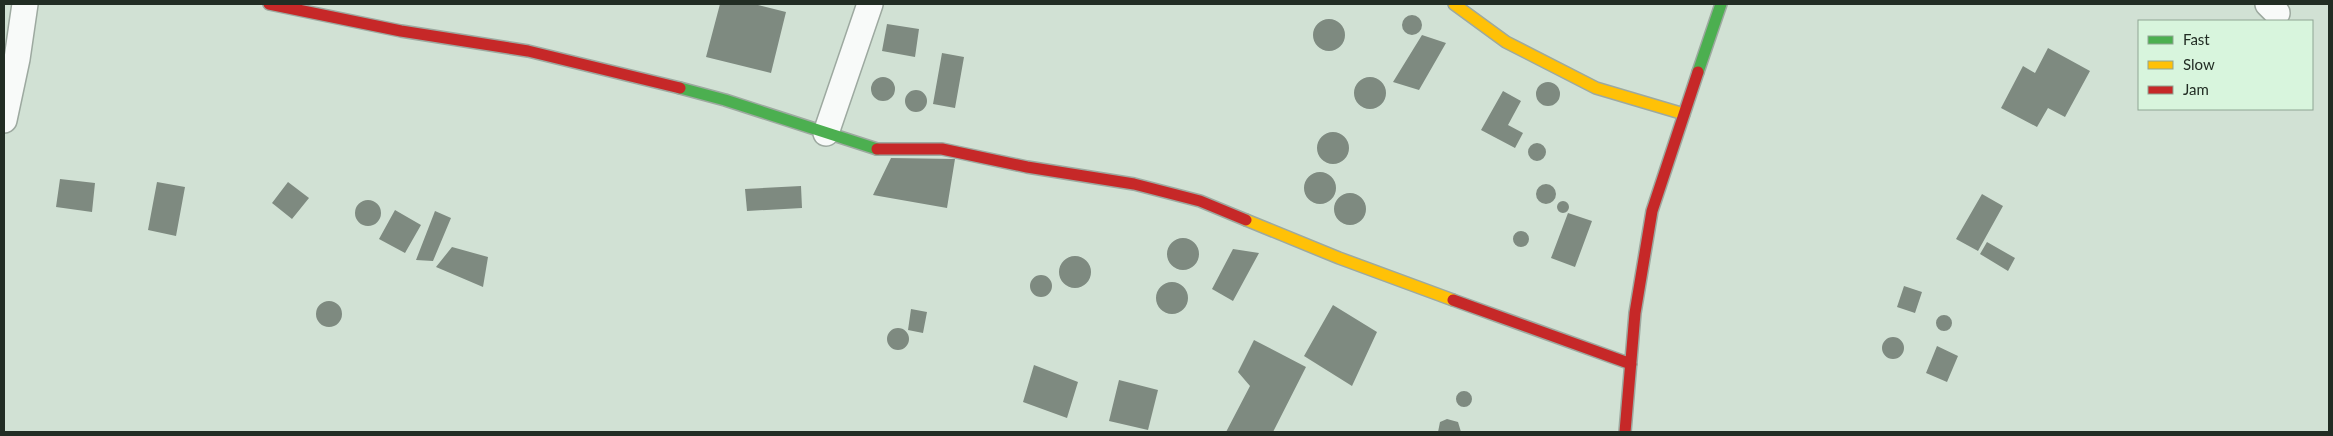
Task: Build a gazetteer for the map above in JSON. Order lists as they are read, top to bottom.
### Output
{
  "legend": ["Fast", "Slow", "Jam"]
}
